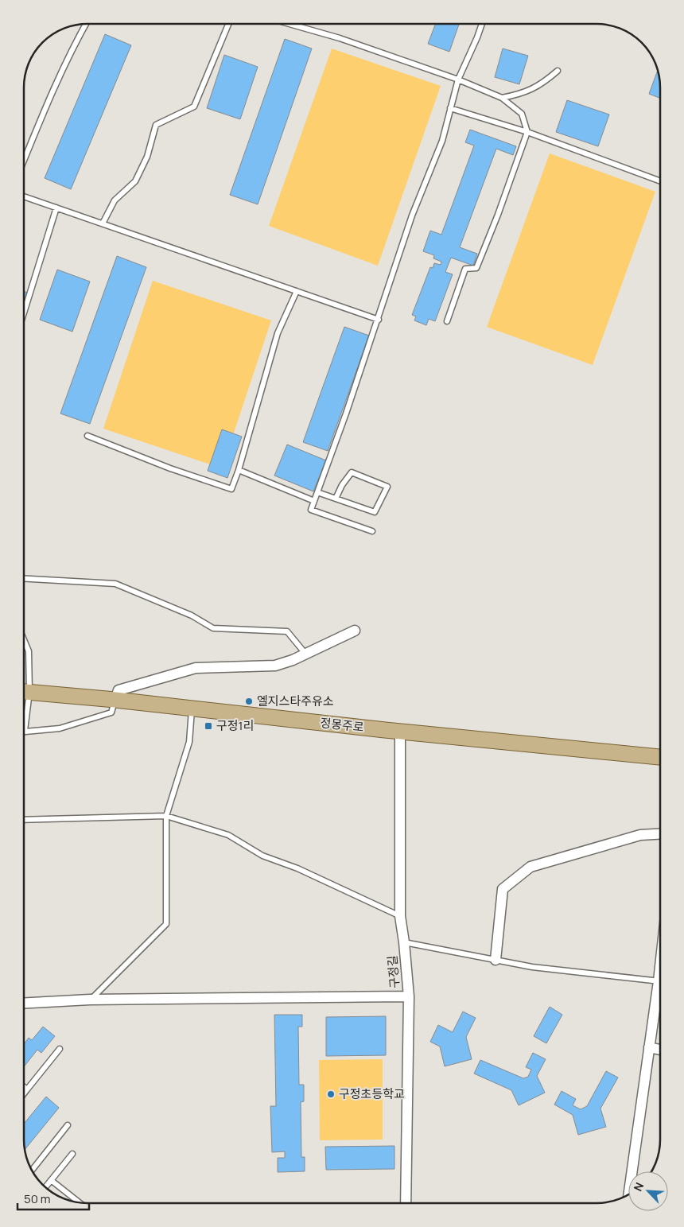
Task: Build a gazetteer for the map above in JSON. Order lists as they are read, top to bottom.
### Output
{
  "streets": {
    "main road": ["정몽주로"],
    "street": ["구정길"]
  },
  "crossings": [
    ["정몽주로", "구정길"]
  ],
  "places": {
    "other": ["엘지스타주유소", "구정초등학교"],
    "transit": ["구정1리"]
  },
  "scale_bar": "50 m",
  "north": "top left"
}
